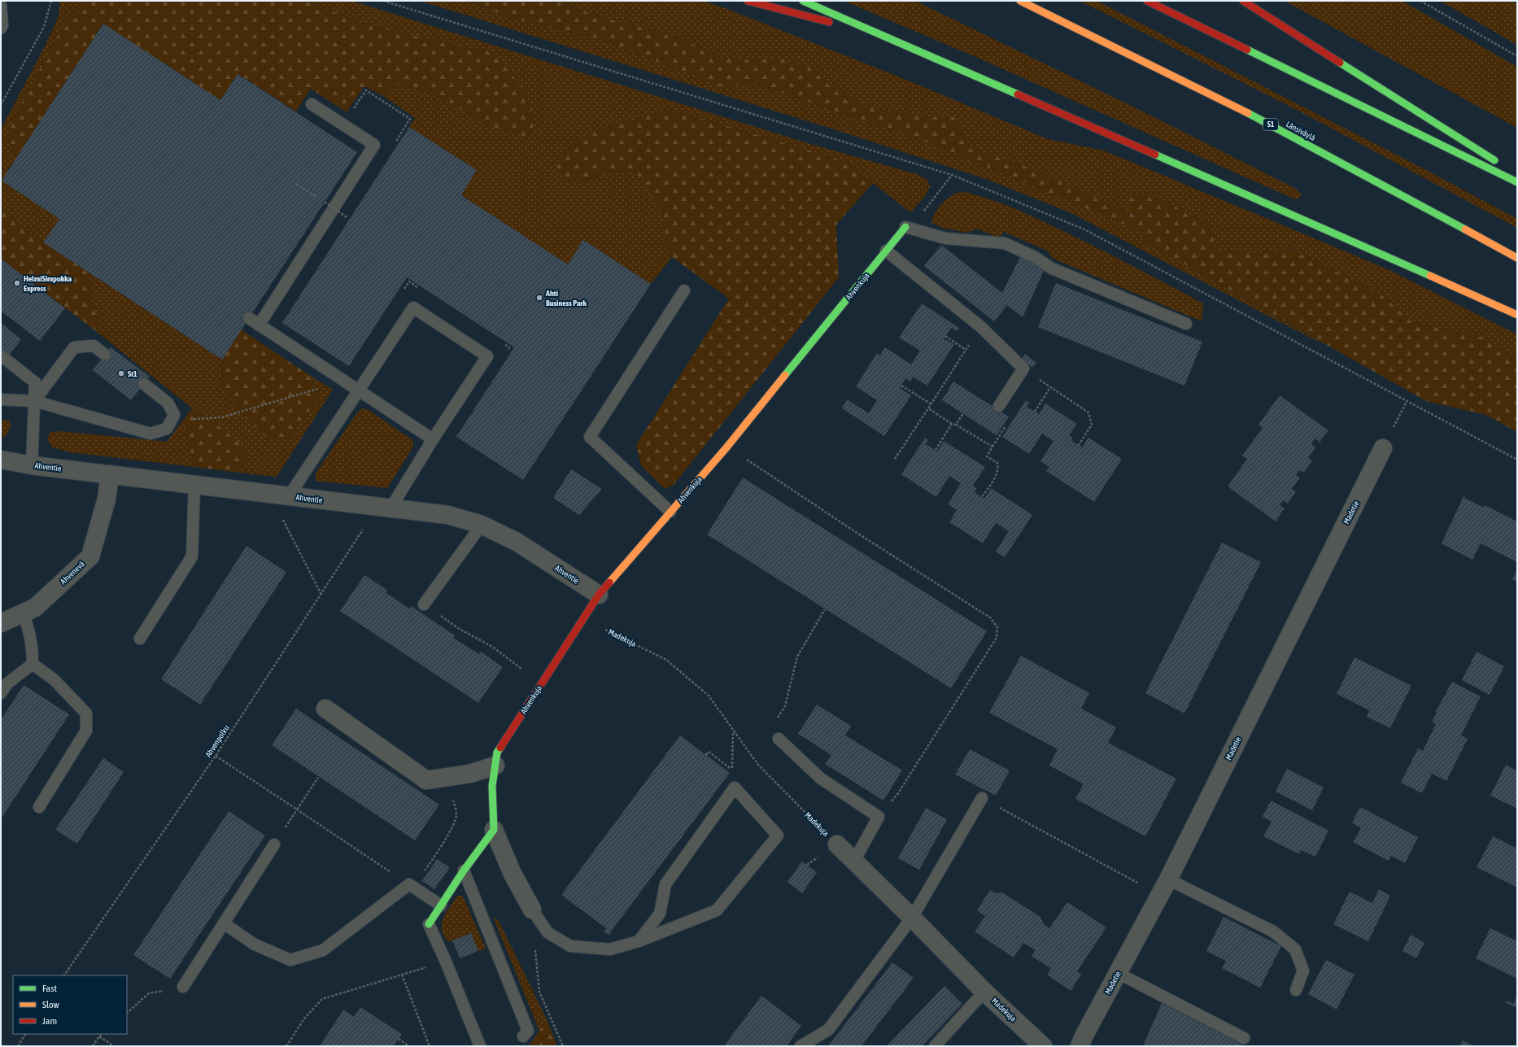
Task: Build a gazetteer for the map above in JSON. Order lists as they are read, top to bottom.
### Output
{
  "streets": {
    "main road": ["51", "Länsiväylä", "Ahvenkuja"],
    "street": [
      "Ahventie",
      "Madetie",
      "Ahvenevä",
      "Madekuja"
    ],
    "path": ["Ahvenpolku"]
  },
  "crossings": [
    ["Ahvenkuja", "Ahventie"],
    ["Ahvenkuja", "Madekuja"],
    ["Ahventie", "Ahvenevä"],
    ["Ahventie", "Ahvenpolku"]
  ],
  "places": ["HelmiSimpukka Express", "Ahti Business Park", "St1"],
  "legend": ["Fast", "Slow", "Jam"]
}
